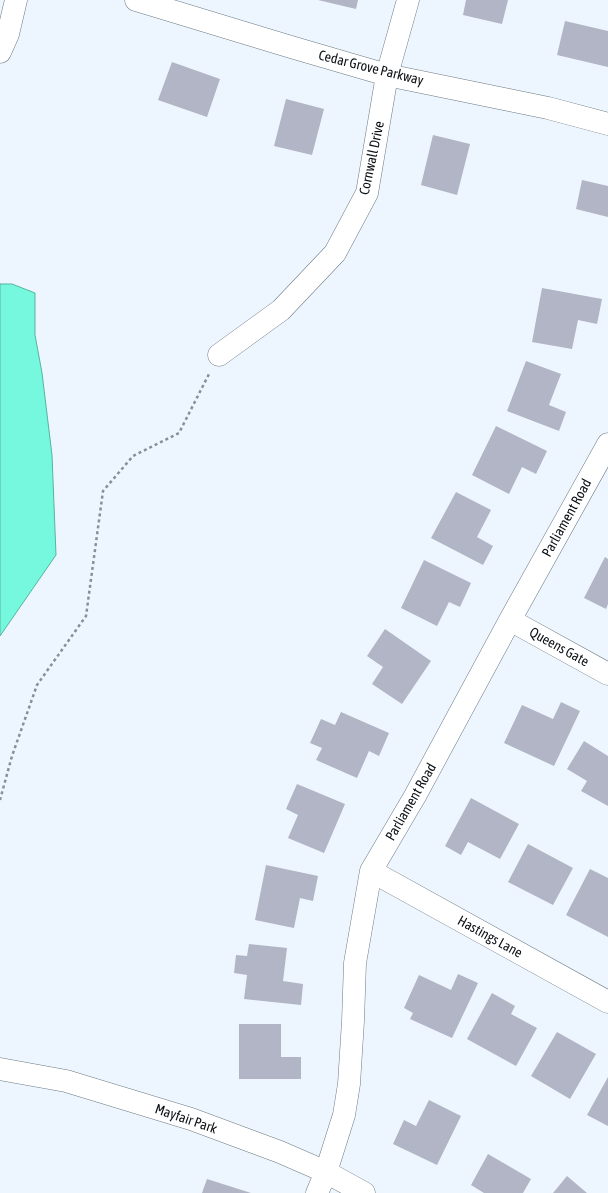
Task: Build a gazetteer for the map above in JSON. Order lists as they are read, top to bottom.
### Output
{
  "streets": {
    "street": [
      "Cedar Grove Parkway",
      "Cornwall Drive",
      "Parliament Road",
      "Queens Gate",
      "Hastings Lane",
      "Mayfair Park"
    ]
  },
  "crossings": [
    ["Cedar Grove Parkway", "Cornwall Drive"],
    ["Parliament Road", "Queens Gate"],
    ["Parliament Road", "Hastings Lane"],
    ["Parliament Road", "Mayfair Park"]
  ]
}
